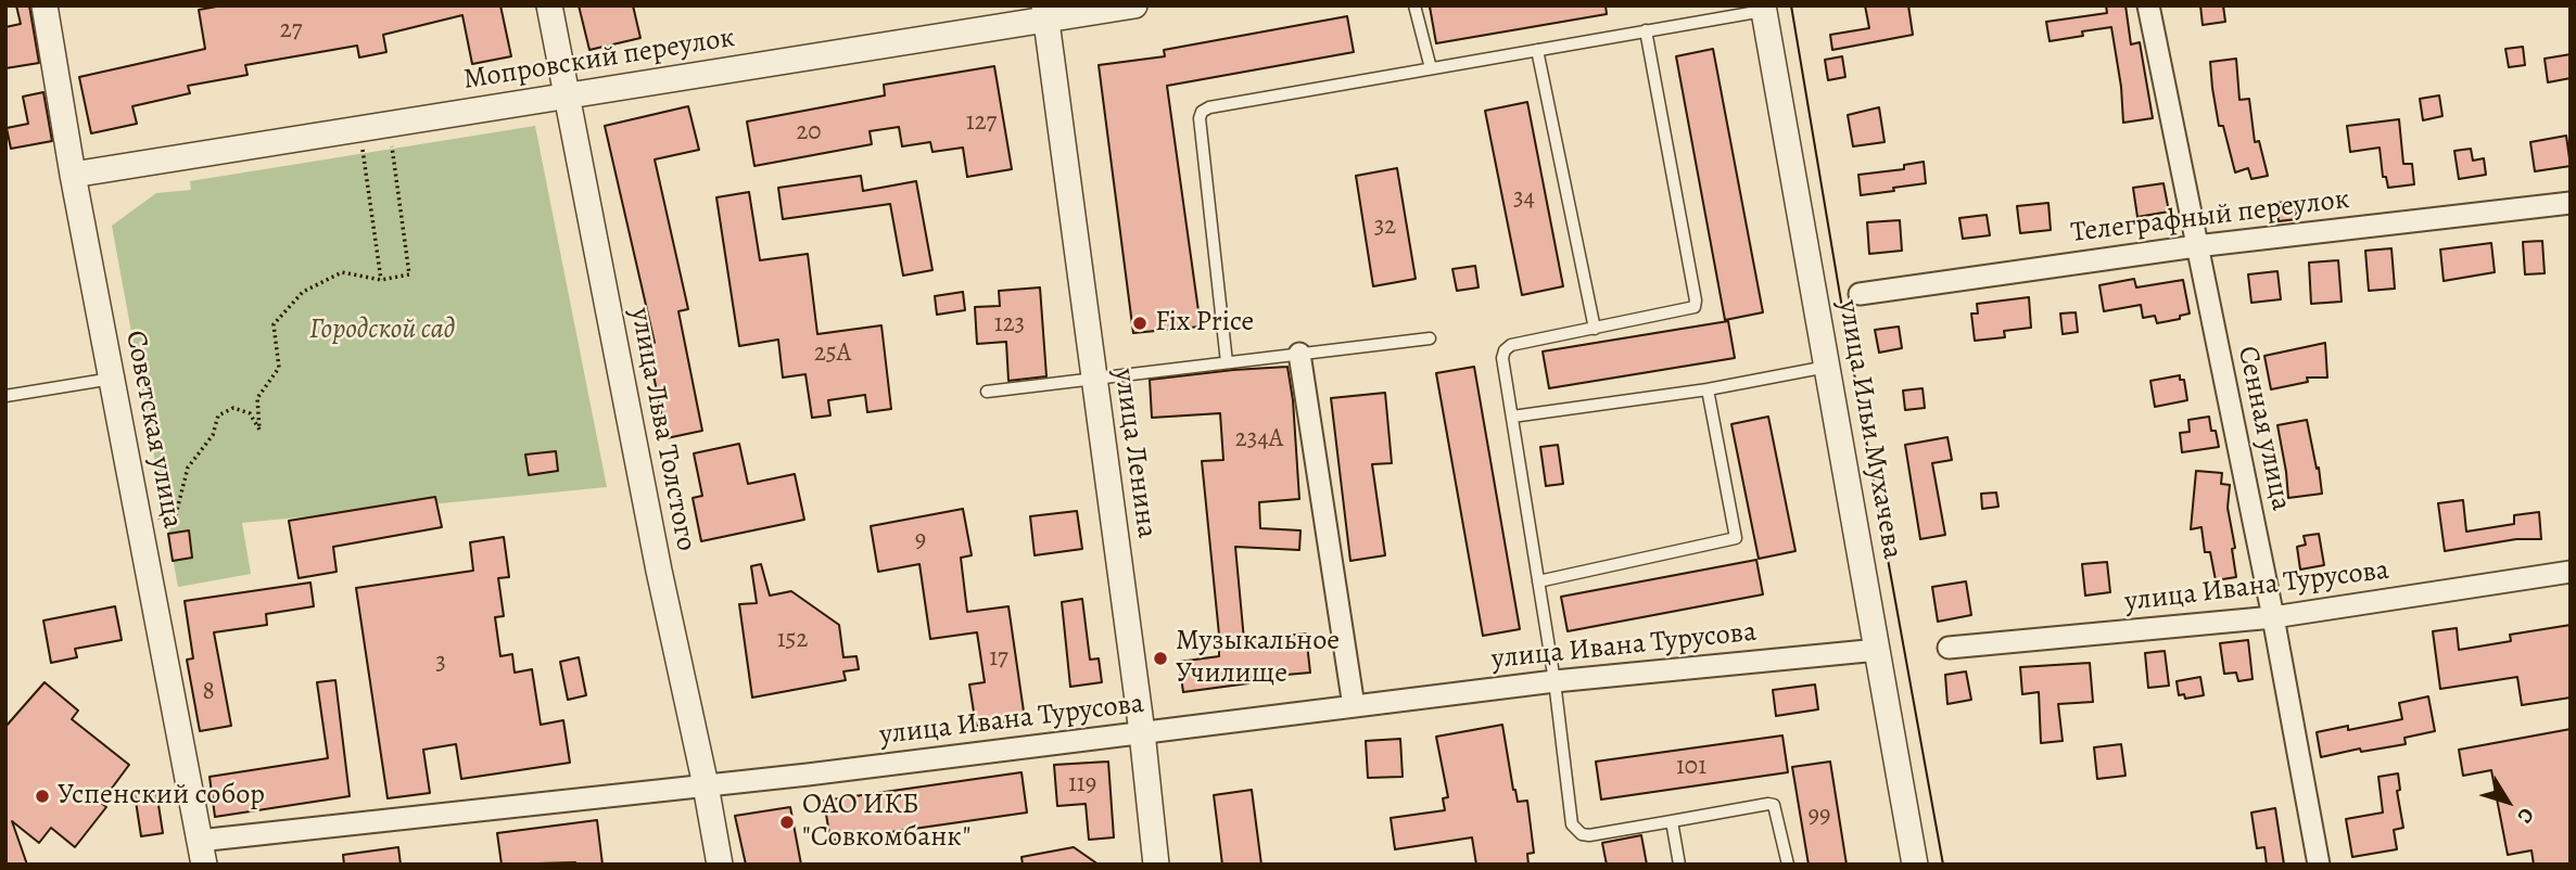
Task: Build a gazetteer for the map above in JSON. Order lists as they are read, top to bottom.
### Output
{
  "streets": {
    "street": [
      "Мопровский переулок",
      "Телеграфный переулок",
      "Сенная улица",
      "Советская улица",
      "улица Льва Толстого",
      "улица Ильи Мухачева",
      "улица Ленина",
      "улица Ивана Турусова"
    ]
  },
  "crossings": [
    ["Мопровский переулок", "Советская улица"],
    ["Мопровский переулок", "улица Льва Толстого"],
    ["Мопровский переулок", "улица Ленина"],
    ["Телеграфный переулок", "Сенная улица"],
    ["Сенная улица", "улица Ивана Турусова"],
    ["Советская улица", "улица Ивана Турусова"],
    ["улица Льва Толстого", "улица Ивана Турусова"],
    ["улица Ильи Мухачева", "улица Ивана Турусова"],
    ["улица Ленина", "улица Ивана Турусова"]
  ],
  "parks": ["Городской сад"],
  "places": [
    "Fix Price",
    "Музыкальное Училище",
    "Успенский собор",
    "ОАО ИКБ \"Совкомбанк\""
  ],
  "house_numbers": [
    "27",
    "127",
    "20",
    "34",
    "32",
    "123",
    "25А",
    "234А",
    "9",
    "152",
    "17",
    "3",
    "8",
    "101",
    "119",
    "99"
  ],
  "north": "bottom right"
}
